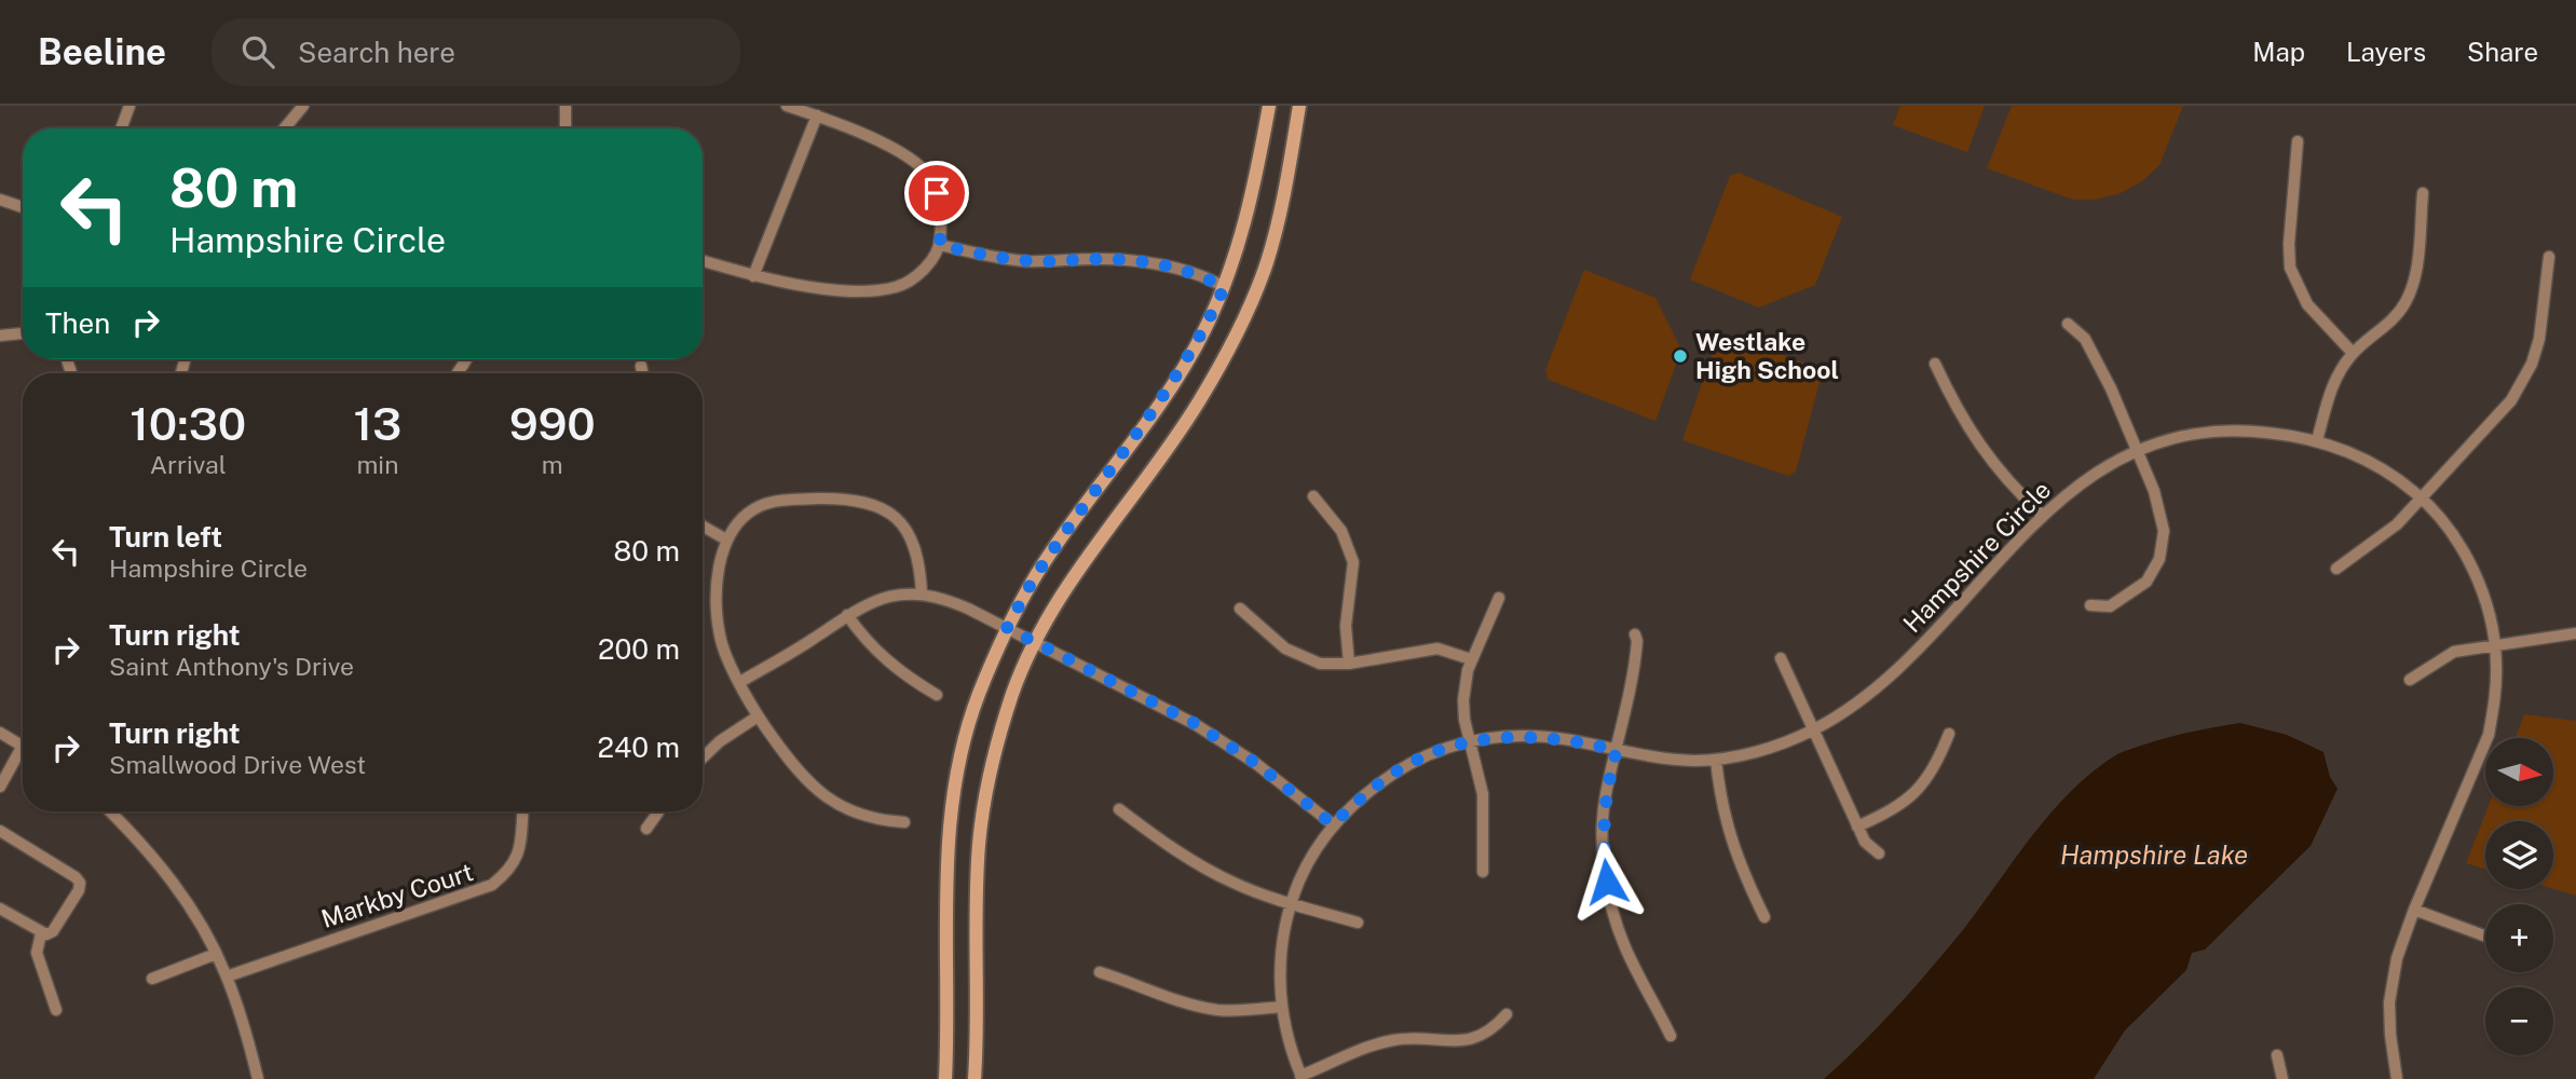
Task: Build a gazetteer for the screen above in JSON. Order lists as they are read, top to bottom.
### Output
{
  "streets": {
    "street": ["Hampshire Circle", "Markby Court"]
  },
  "water": ["Hampshire Lake"],
  "places": ["Westlake High School"],
  "north": "right",
  "page": {
    "header": "Beeline",
    "search": "Search here",
    "nav": ["Map", "Layers", "Share"],
    "turn": ["80 m", "Hampshire Circle"],
    "then": "Then",
    "eta": [
      "10:30",
      "Arrival",
      "13",
      "min",
      "990",
      "m"
    ],
    "list": [
      {
        "name": "Turn left",
        "note": "Hampshire Circle",
        "value": "80 m"
      },
      {
        "name": "Turn right",
        "note": "Saint Anthony's Drive",
        "value": "200 m"
      },
      {
        "name": "Turn right",
        "note": "Smallwood Drive West",
        "value": "240 m"
      }
    ],
    "map_buttons": ["+", "−"]
  }
}
